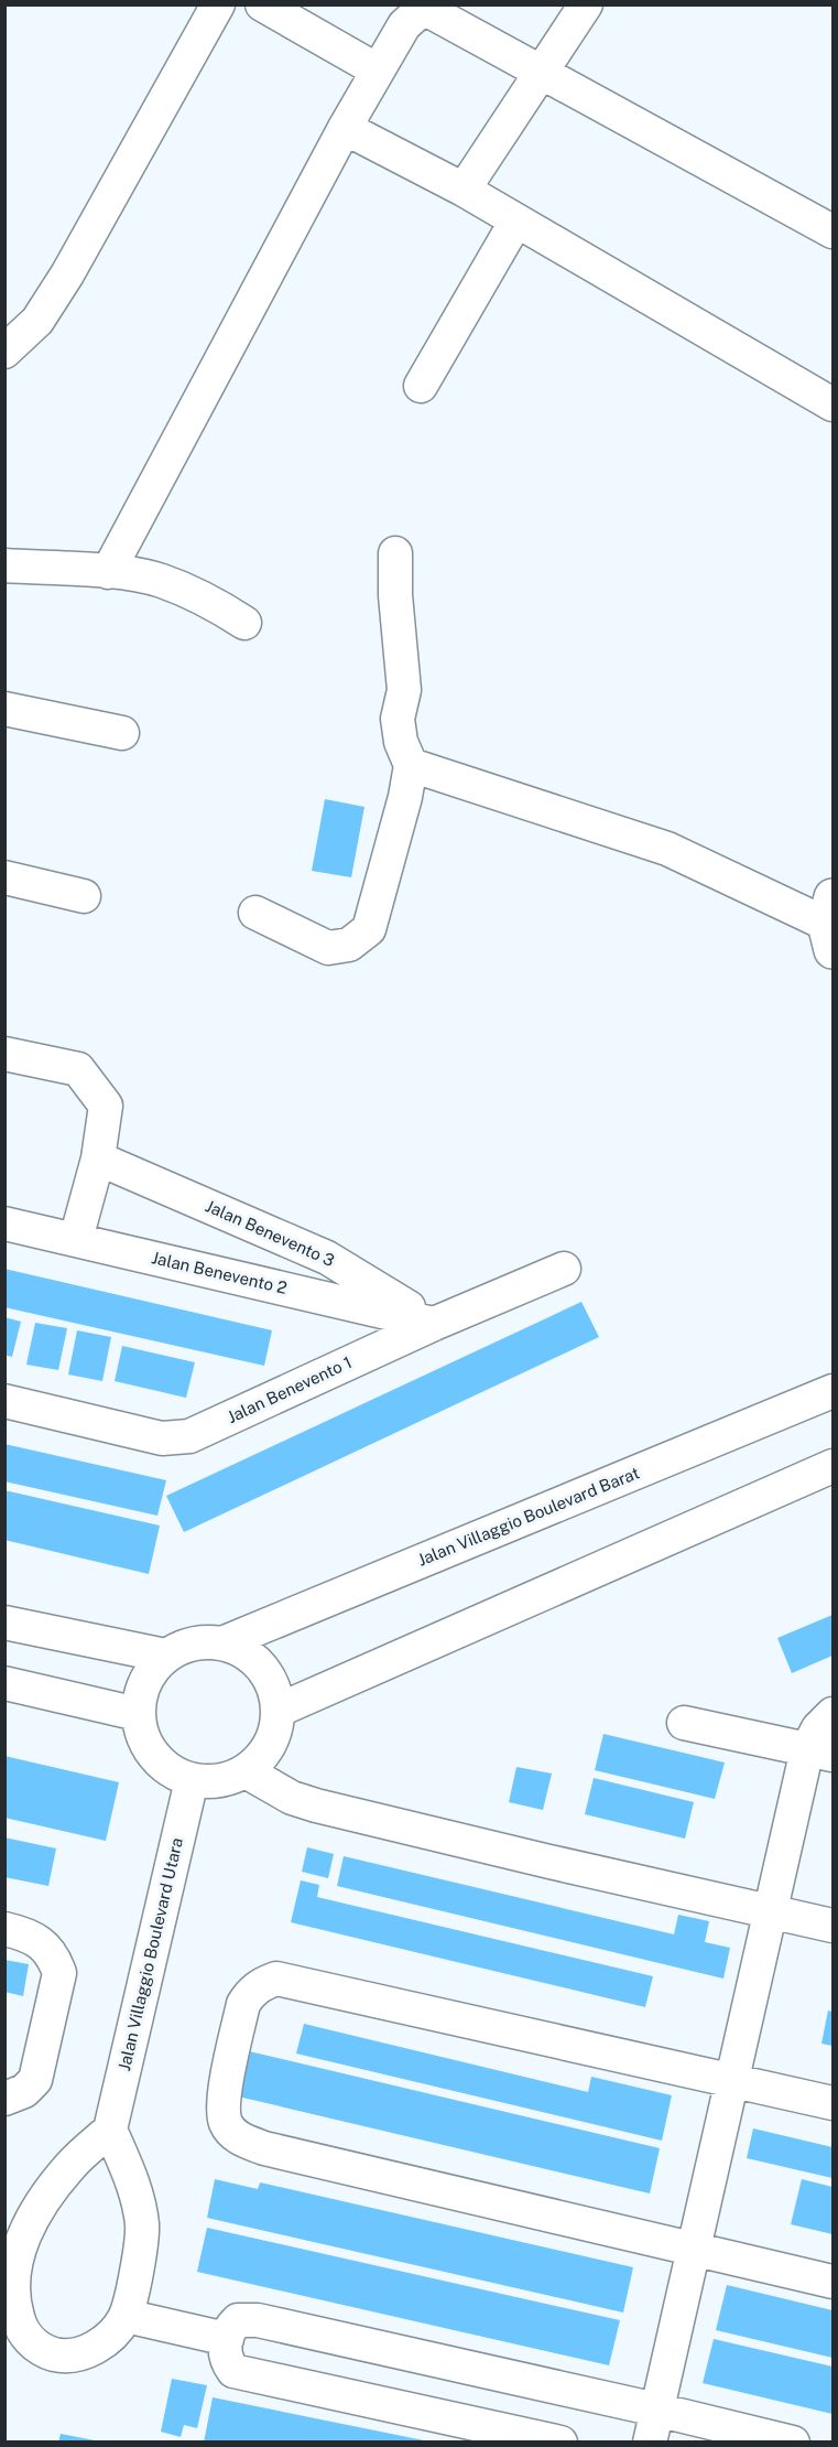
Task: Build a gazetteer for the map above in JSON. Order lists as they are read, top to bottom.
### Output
{
  "streets": {
    "street": [
      "Jalan Benevento 3",
      "Jalan Benevento 2",
      "Jalan Benevento 1",
      "Jalan Villaggio Boulevard Barat",
      "Jalan Villaggio Boulevard Utara"
    ]
  },
  "crossings": [
    ["Jalan Benevento 3", "Jalan Benevento 2"],
    ["Jalan Benevento 3", "Jalan Benevento 1"],
    ["Jalan Benevento 2", "Jalan Benevento 1"],
    ["Jalan Villaggio Boulevard Barat", "Jalan Villaggio Boulevard Utara"]
  ]
}
